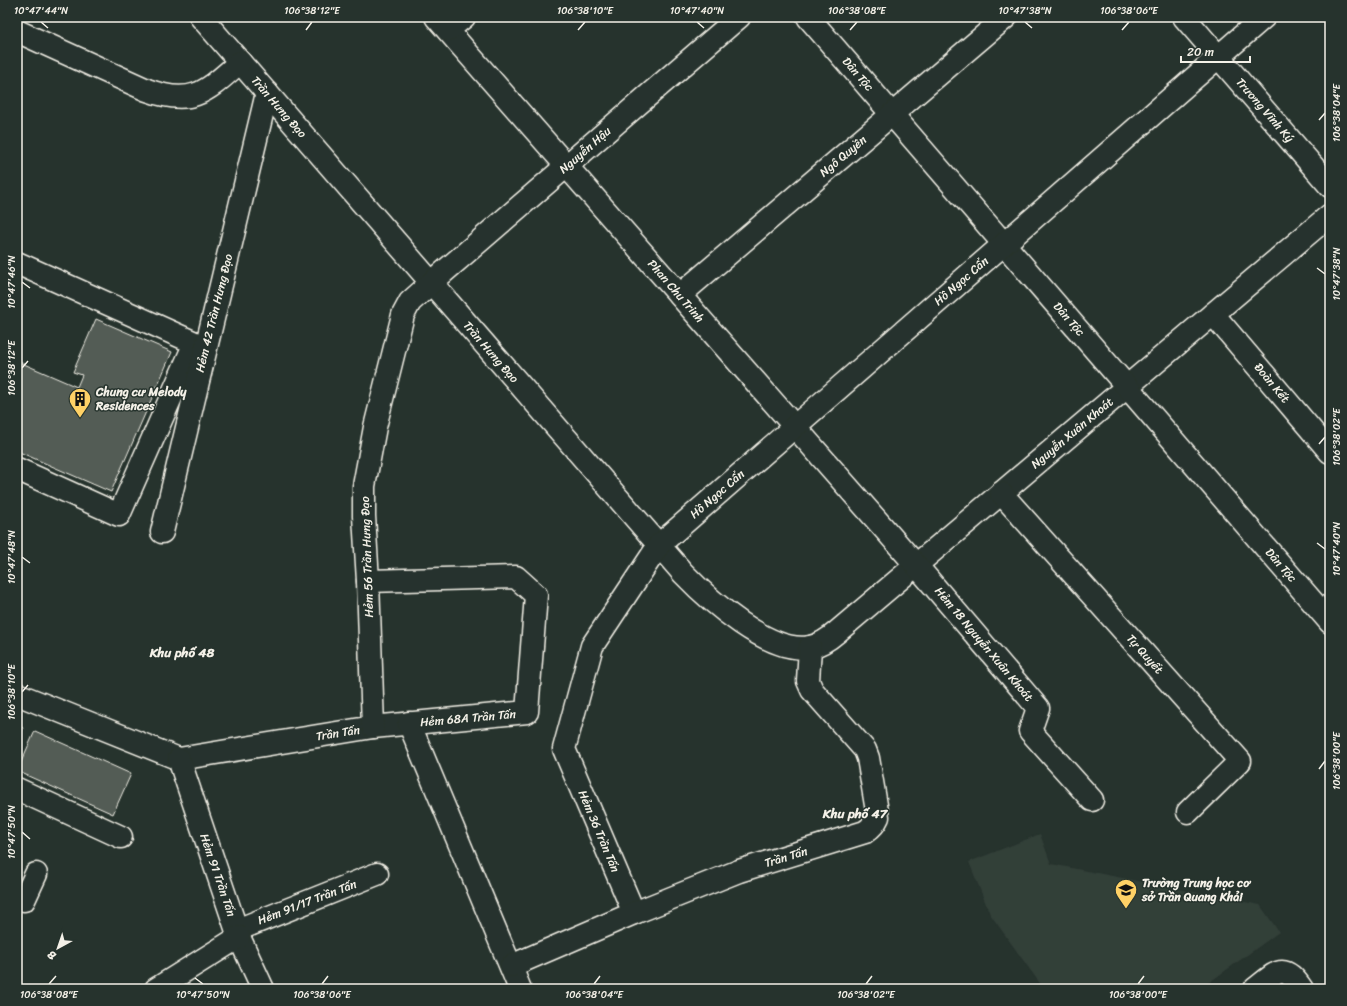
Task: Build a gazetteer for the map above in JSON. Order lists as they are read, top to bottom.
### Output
{
  "streets": {
    "street": [
      "Dân Tộc",
      "Trần Hưng Đạo",
      "Trương Vĩnh Ký",
      "Nguyễn Hậu",
      "Ngô Quyền",
      "Hồ Ngọc Cẩn",
      "Phan Chu Trinh",
      "Hẻm 42 Trần Hưng Đạo",
      "Đoàn Kết",
      "Nguyễn Xuân Khoát",
      "Hẻm 56 Trần Hưng Đạo",
      "Hẻm 18 Nguyễn Xuân Khoát",
      "Tự Quyết",
      "Hẻm 68A Trần Tấn",
      "Trần Tấn",
      "Hẻm 36 Trần Tấn",
      "Hẻm 91 Trần Tấn",
      "Hẻm 91/17 Trần Tấn"
    ]
  },
  "crossings": [
    ["Dân Tộc", "Ngô Quyền"],
    ["Dân Tộc", "Hồ Ngọc Cẩn"],
    ["Dân Tộc", "Nguyễn Xuân Khoát"],
    ["Trần Hưng Đạo", "Nguyễn Hậu"],
    ["Trần Hưng Đạo", "Hồ Ngọc Cẩn"],
    ["Trần Hưng Đạo", "Hẻm 42 Trần Hưng Đạo"],
    ["Trần Hưng Đạo", "Nguyễn Xuân Khoát"],
    ["Trần Hưng Đạo", "Hẻm 56 Trần Hưng Đạo"],
    ["Trần Hưng Đạo", "Trần Tấn"],
    ["Trương Vĩnh Ký", "Hồ Ngọc Cẩn"],
    ["Nguyễn Hậu", "Phan Chu Trinh"],
    ["Nguyễn Hậu", "Hẻm 56 Trần Hưng Đạo"],
    ["Ngô Quyền", "Phan Chu Trinh"],
    ["Hồ Ngọc Cẩn", "Phan Chu Trinh"],
    ["Hồ Ngọc Cẩn", "Hẻm 36 Trần Tấn"],
    ["Phan Chu Trinh", "Nguyễn Xuân Khoát"],
    ["Phan Chu Trinh", "Hẻm 18 Nguyễn Xuân Khoát"],
    ["Đoàn Kết", "Nguyễn Xuân Khoát"],
    ["Nguyễn Xuân Khoát", "Hẻm 18 Nguyễn Xuân Khoát"],
    ["Nguyễn Xuân Khoát", "Tự Quyết"],
    ["Nguyễn Xuân Khoát", "Trần Tấn"],
    ["Hẻm 56 Trần Hưng Đạo", "Hẻm 68A Trần Tấn"],
    ["Hẻm 56 Trần Hưng Đạo", "Trần Tấn"],
    ["Hẻm 68A Trần Tấn", "Trần Tấn"],
    ["Trần Tấn", "Hẻm 36 Trần Tấn"],
    ["Trần Tấn", "Hẻm 91 Trần Tấn"],
    ["Hẻm 91 Trần Tấn", "Hẻm 91/17 Trần Tấn"]
  ],
  "districts": ["Khu phố 48", "Khu phố 47"],
  "places": {
    "building": ["Chung cư Melody Residences"],
    "school or university": ["Trường Trung học cơ sở Trần Quang Khải"]
  },
  "scale_bar": "20 m",
  "north": "bottom left",
  "coordinates": [
    "10°47'44\"N",
    "106°38'12\"E",
    "106°38'10\"E",
    "10°47'40\"N",
    "106°38'08\"E",
    "10°47'38\"N",
    "106°38'06\"E",
    "106°38'04\"E",
    "10°47'46\"N",
    "106°38'02\"E",
    "10°47'48\"N",
    "106°38'00\"E",
    "10°47'50\"N"
  ]
}
